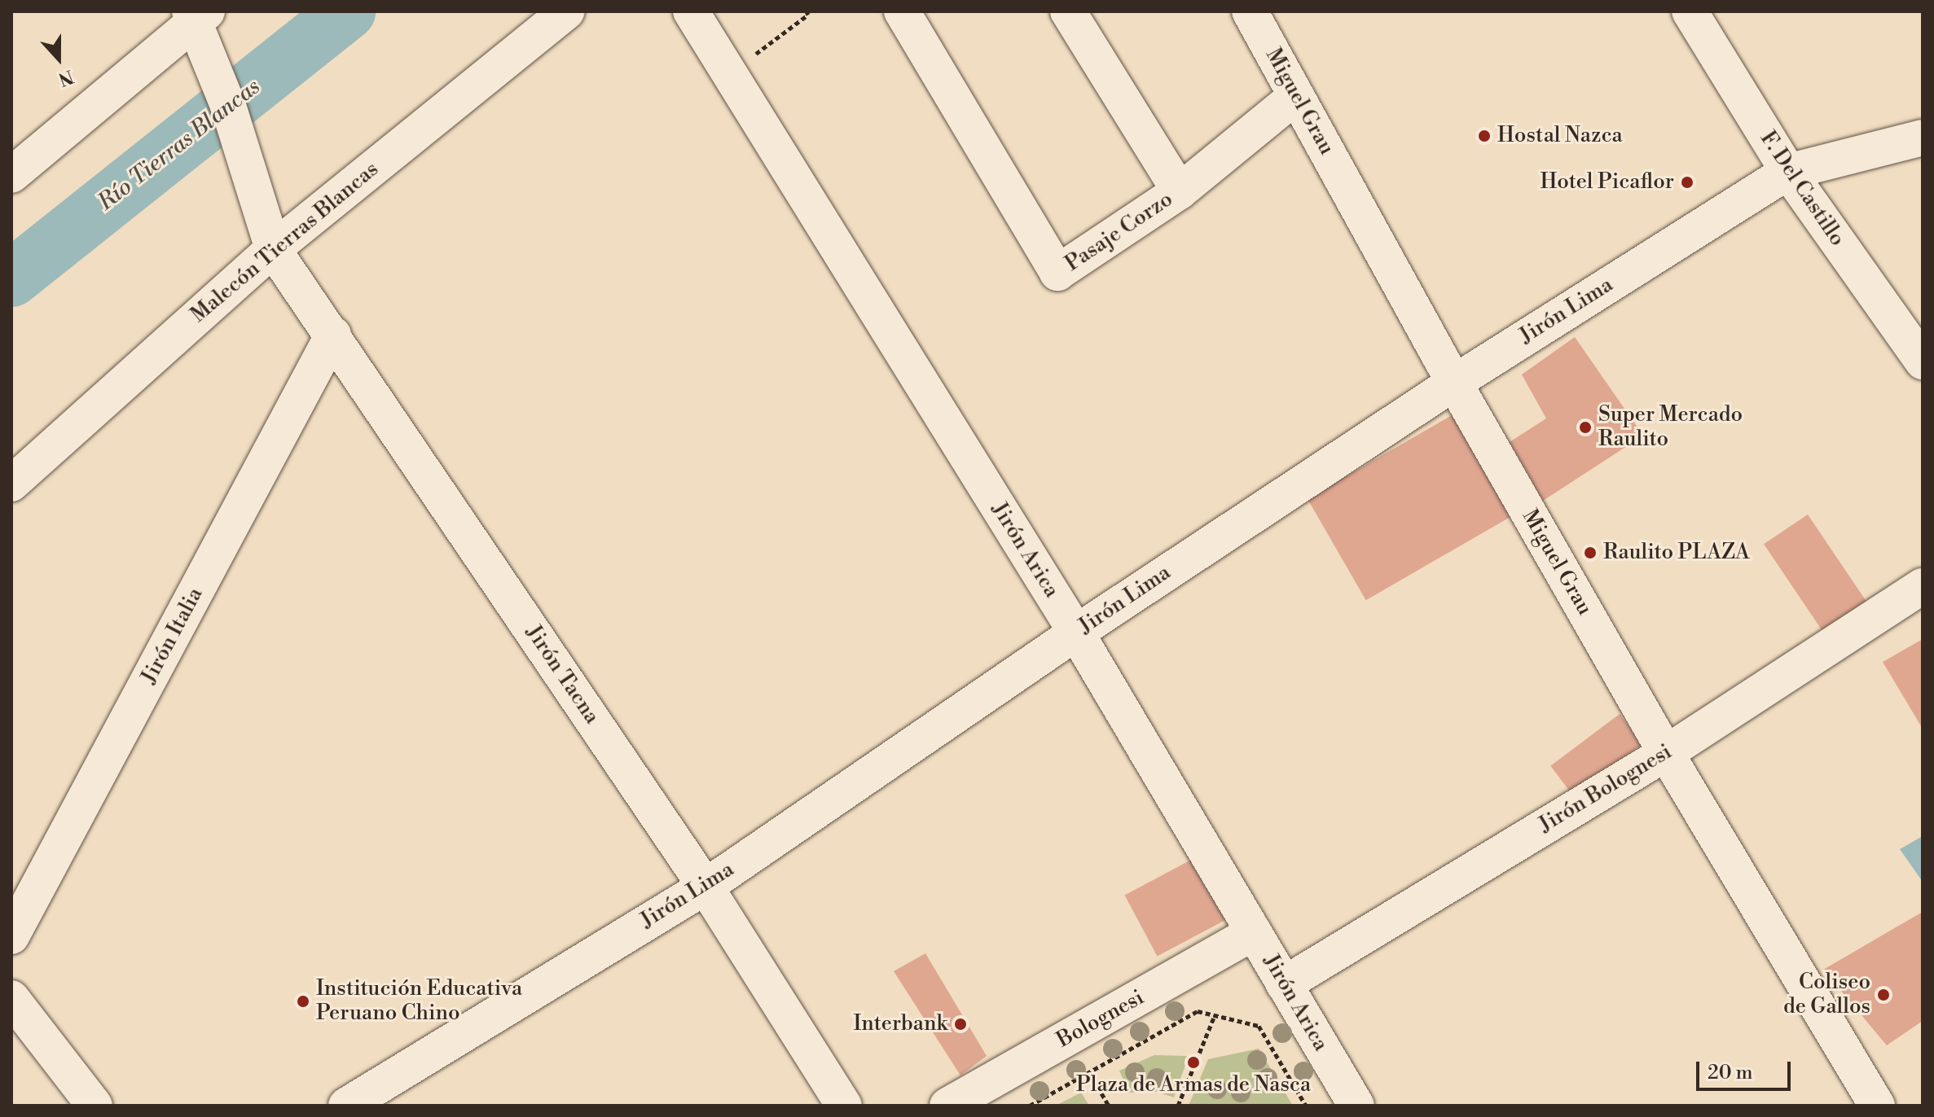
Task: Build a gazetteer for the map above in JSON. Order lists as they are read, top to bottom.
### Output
{
  "streets": {
    "street": [
      "Miguel Grau",
      "F. Del Castillo",
      "Pasaje Corzo",
      "Malecón Tierras Blancas",
      "Jirón Lima",
      "Jirón Arica",
      "Jirón Italia",
      "Jirón Tacna",
      "Jirón Bolognesi",
      "Bolognesi"
    ]
  },
  "crossings": [
    ["Miguel Grau", "Pasaje Corzo"],
    ["Miguel Grau", "Jirón Lima"],
    ["Miguel Grau", "Jirón Bolognesi"],
    ["F. Del Castillo", "Jirón Lima"],
    ["Malecón Tierras Blancas", "Jirón Tacna"],
    ["Jirón Lima", "Jirón Arica"],
    ["Jirón Lima", "Jirón Tacna"],
    ["Jirón Arica", "Jirón Bolognesi"],
    ["Jirón Arica", "Bolognesi"],
    ["Jirón Italia", "Jirón Tacna"]
  ],
  "water": ["Río Tierras Blancas"],
  "places": [
    "Hostal Nazca",
    "Hotel Picaflor",
    "Super Mercado Raulito",
    "Raulito PLAZA",
    "Coliseo de Gallos",
    "Institución Educativa Peruano Chino",
    "Interbank",
    "Plaza de Armas de Nasca"
  ],
  "scale_bar": "20 m",
  "north": "bottom"
}
